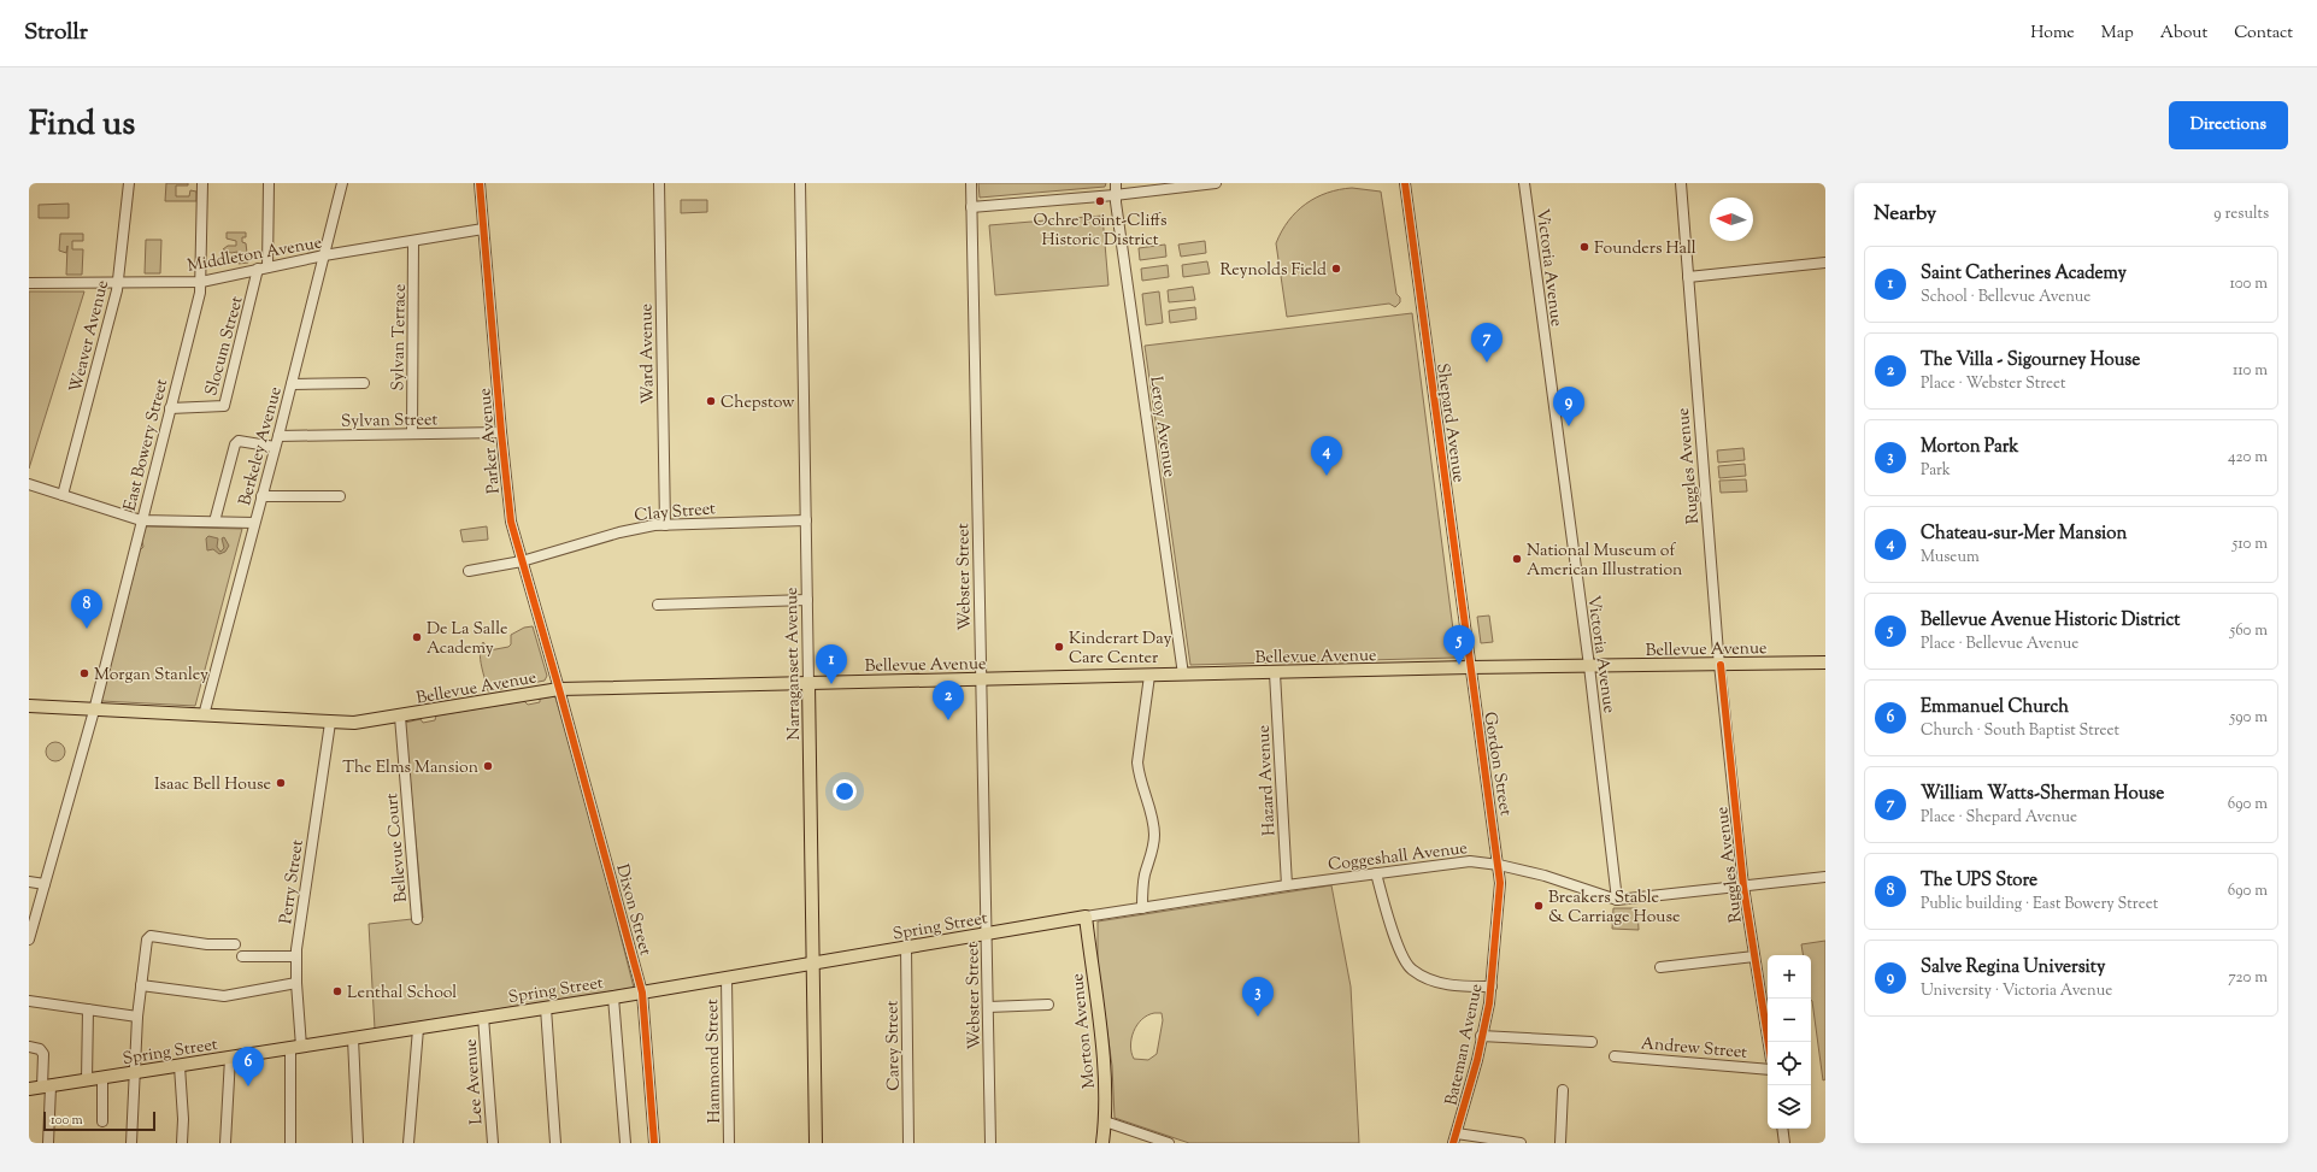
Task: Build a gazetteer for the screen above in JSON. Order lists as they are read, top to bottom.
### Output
{
  "streets": {
    "main road": [
      "Bellevue Avenue",
      "Narragansett Avenue",
      "Spring Street",
      "Morton Avenue"
    ],
    "street": [
      "Middleton Avenue",
      "Victoria Avenue",
      "Weaver Avenue",
      "Sylvan Terrace",
      "Slocum Street",
      "Ward Avenue",
      "Sylvan Street",
      "Shepard Avenue",
      "Leroy Avenue",
      "Parker Avenue",
      "East Bowery Street",
      "Berkeley Avenue",
      "Ruggles Avenue",
      "Clay Street",
      "Webster Street",
      "Gordon Street",
      "Hazard Avenue",
      "Bellevue Court",
      "Coggeshall Avenue",
      "Perry Street",
      "Dixon Street",
      "Bateman Avenue",
      "Carey Street",
      "Andrew Street",
      "Hammond Street",
      "Lee Avenue"
    ]
  },
  "crossings": [
    ["Middleton Avenue", "Weaver Avenue"],
    ["Middleton Avenue", "Sylvan Terrace"],
    ["Middleton Avenue", "Slocum Street"],
    ["Middleton Avenue", "Parker Avenue"],
    ["Middleton Avenue", "East Bowery Street"],
    ["Middleton Avenue", "Berkeley Avenue"],
    ["Victoria Avenue", "Bellevue Avenue"],
    ["Victoria Avenue", "Coggeshall Avenue"],
    ["Sylvan Terrace", "Sylvan Street"],
    ["Slocum Street", "East Bowery Street"],
    ["Ward Avenue", "Clay Street"],
    ["Sylvan Street", "Parker Avenue"],
    ["Sylvan Street", "Berkeley Avenue"],
    ["Shepard Avenue", "Bellevue Avenue"],
    ["Shepard Avenue", "Gordon Street"],
    ["Leroy Avenue", "Bellevue Avenue"],
    ["Parker Avenue", "Clay Street"],
    ["Parker Avenue", "Bellevue Avenue"],
    ["Parker Avenue", "Dixon Street"],
    ["East Bowery Street", "Bellevue Avenue"],
    ["Berkeley Avenue", "Bellevue Avenue"],
    ["Ruggles Avenue", "Bellevue Avenue"],
    ["Ruggles Avenue", "Coggeshall Avenue"],
    ["Clay Street", "Narragansett Avenue"],
    ["Webster Street", "Bellevue Avenue"],
    ["Webster Street", "Spring Street"],
    ["Bellevue Avenue", "Narragansett Avenue"],
    ["Bellevue Avenue", "Gordon Street"],
    ["Bellevue Avenue", "Hazard Avenue"],
    ["Bellevue Avenue", "Bellevue Court"],
    ["Bellevue Avenue", "Perry Street"],
    ["Bellevue Avenue", "Dixon Street"],
    ["Narragansett Avenue", "Spring Street"],
    ["Gordon Street", "Coggeshall Avenue"],
    ["Gordon Street", "Bateman Avenue"],
    ["Hazard Avenue", "Coggeshall Avenue"],
    ["Coggeshall Avenue", "Spring Street"],
    ["Coggeshall Avenue", "Morton Avenue"],
    ["Coggeshall Avenue", "Bateman Avenue"],
    ["Perry Street", "Spring Street"],
    ["Dixon Street", "Spring Street"],
    ["Spring Street", "Morton Avenue"],
    ["Spring Street", "Carey Street"],
    ["Spring Street", "Hammond Street"],
    ["Spring Street", "Lee Avenue"]
  ],
  "places": [
    "Ochre Point-Cliffs Historic District",
    "Founders Hall",
    "Reynolds Field",
    "Chepstow",
    "National Museum of American Illustration",
    "De La Salle Academy",
    "Kinderart Day Care Center",
    "Morgan Stanley",
    "The Elms Mansion",
    "Isaac Bell House",
    "Breakers Stable & Carriage House",
    "Lenthal School"
  ],
  "scale_bar": "100 m",
  "north": "left",
  "page": {
    "header": "Strollr",
    "nav": [
      "Home",
      "Map",
      "About",
      "Contact"
    ],
    "title": "Find us",
    "buttons": "Directions",
    "heading": ["Nearby", "9 results"],
    "list": [
      {
        "mark": "1",
        "name": "Saint Catherines Academy",
        "note": "School · Bellevue Avenue",
        "value": "100 m"
      },
      {
        "mark": "2",
        "name": "The Villa - Sigourney House",
        "note": "Place · Webster Street",
        "value": "110 m"
      },
      {
        "mark": "3",
        "name": "Morton Park",
        "note": "Park",
        "value": "420 m"
      },
      {
        "mark": "4",
        "name": "Chateau-sur-Mer Mansion",
        "note": "Museum",
        "value": "510 m"
      },
      {
        "mark": "5",
        "name": "Bellevue Avenue Historic District",
        "note": "Place · Bellevue Avenue",
        "value": "560 m"
      },
      {
        "mark": "6",
        "name": "Emmanuel Church",
        "note": "Church · South Baptist Street",
        "value": "590 m"
      },
      {
        "mark": "7",
        "name": "William Watts-Sherman House",
        "note": "Place · Shepard Avenue",
        "value": "690 m"
      },
      {
        "mark": "8",
        "name": "The UPS Store",
        "note": "Public building · East Bowery Street",
        "value": "690 m"
      },
      {
        "mark": "9",
        "name": "Salve Regina University",
        "note": "University · Victoria Avenue",
        "value": "720 m"
      }
    ],
    "pins": [
      "7",
      "9",
      "4",
      "8",
      "5",
      "1",
      "2",
      "3",
      "6"
    ],
    "map_buttons": ["+", "−"],
    "scale": "100 m"
  }
}
